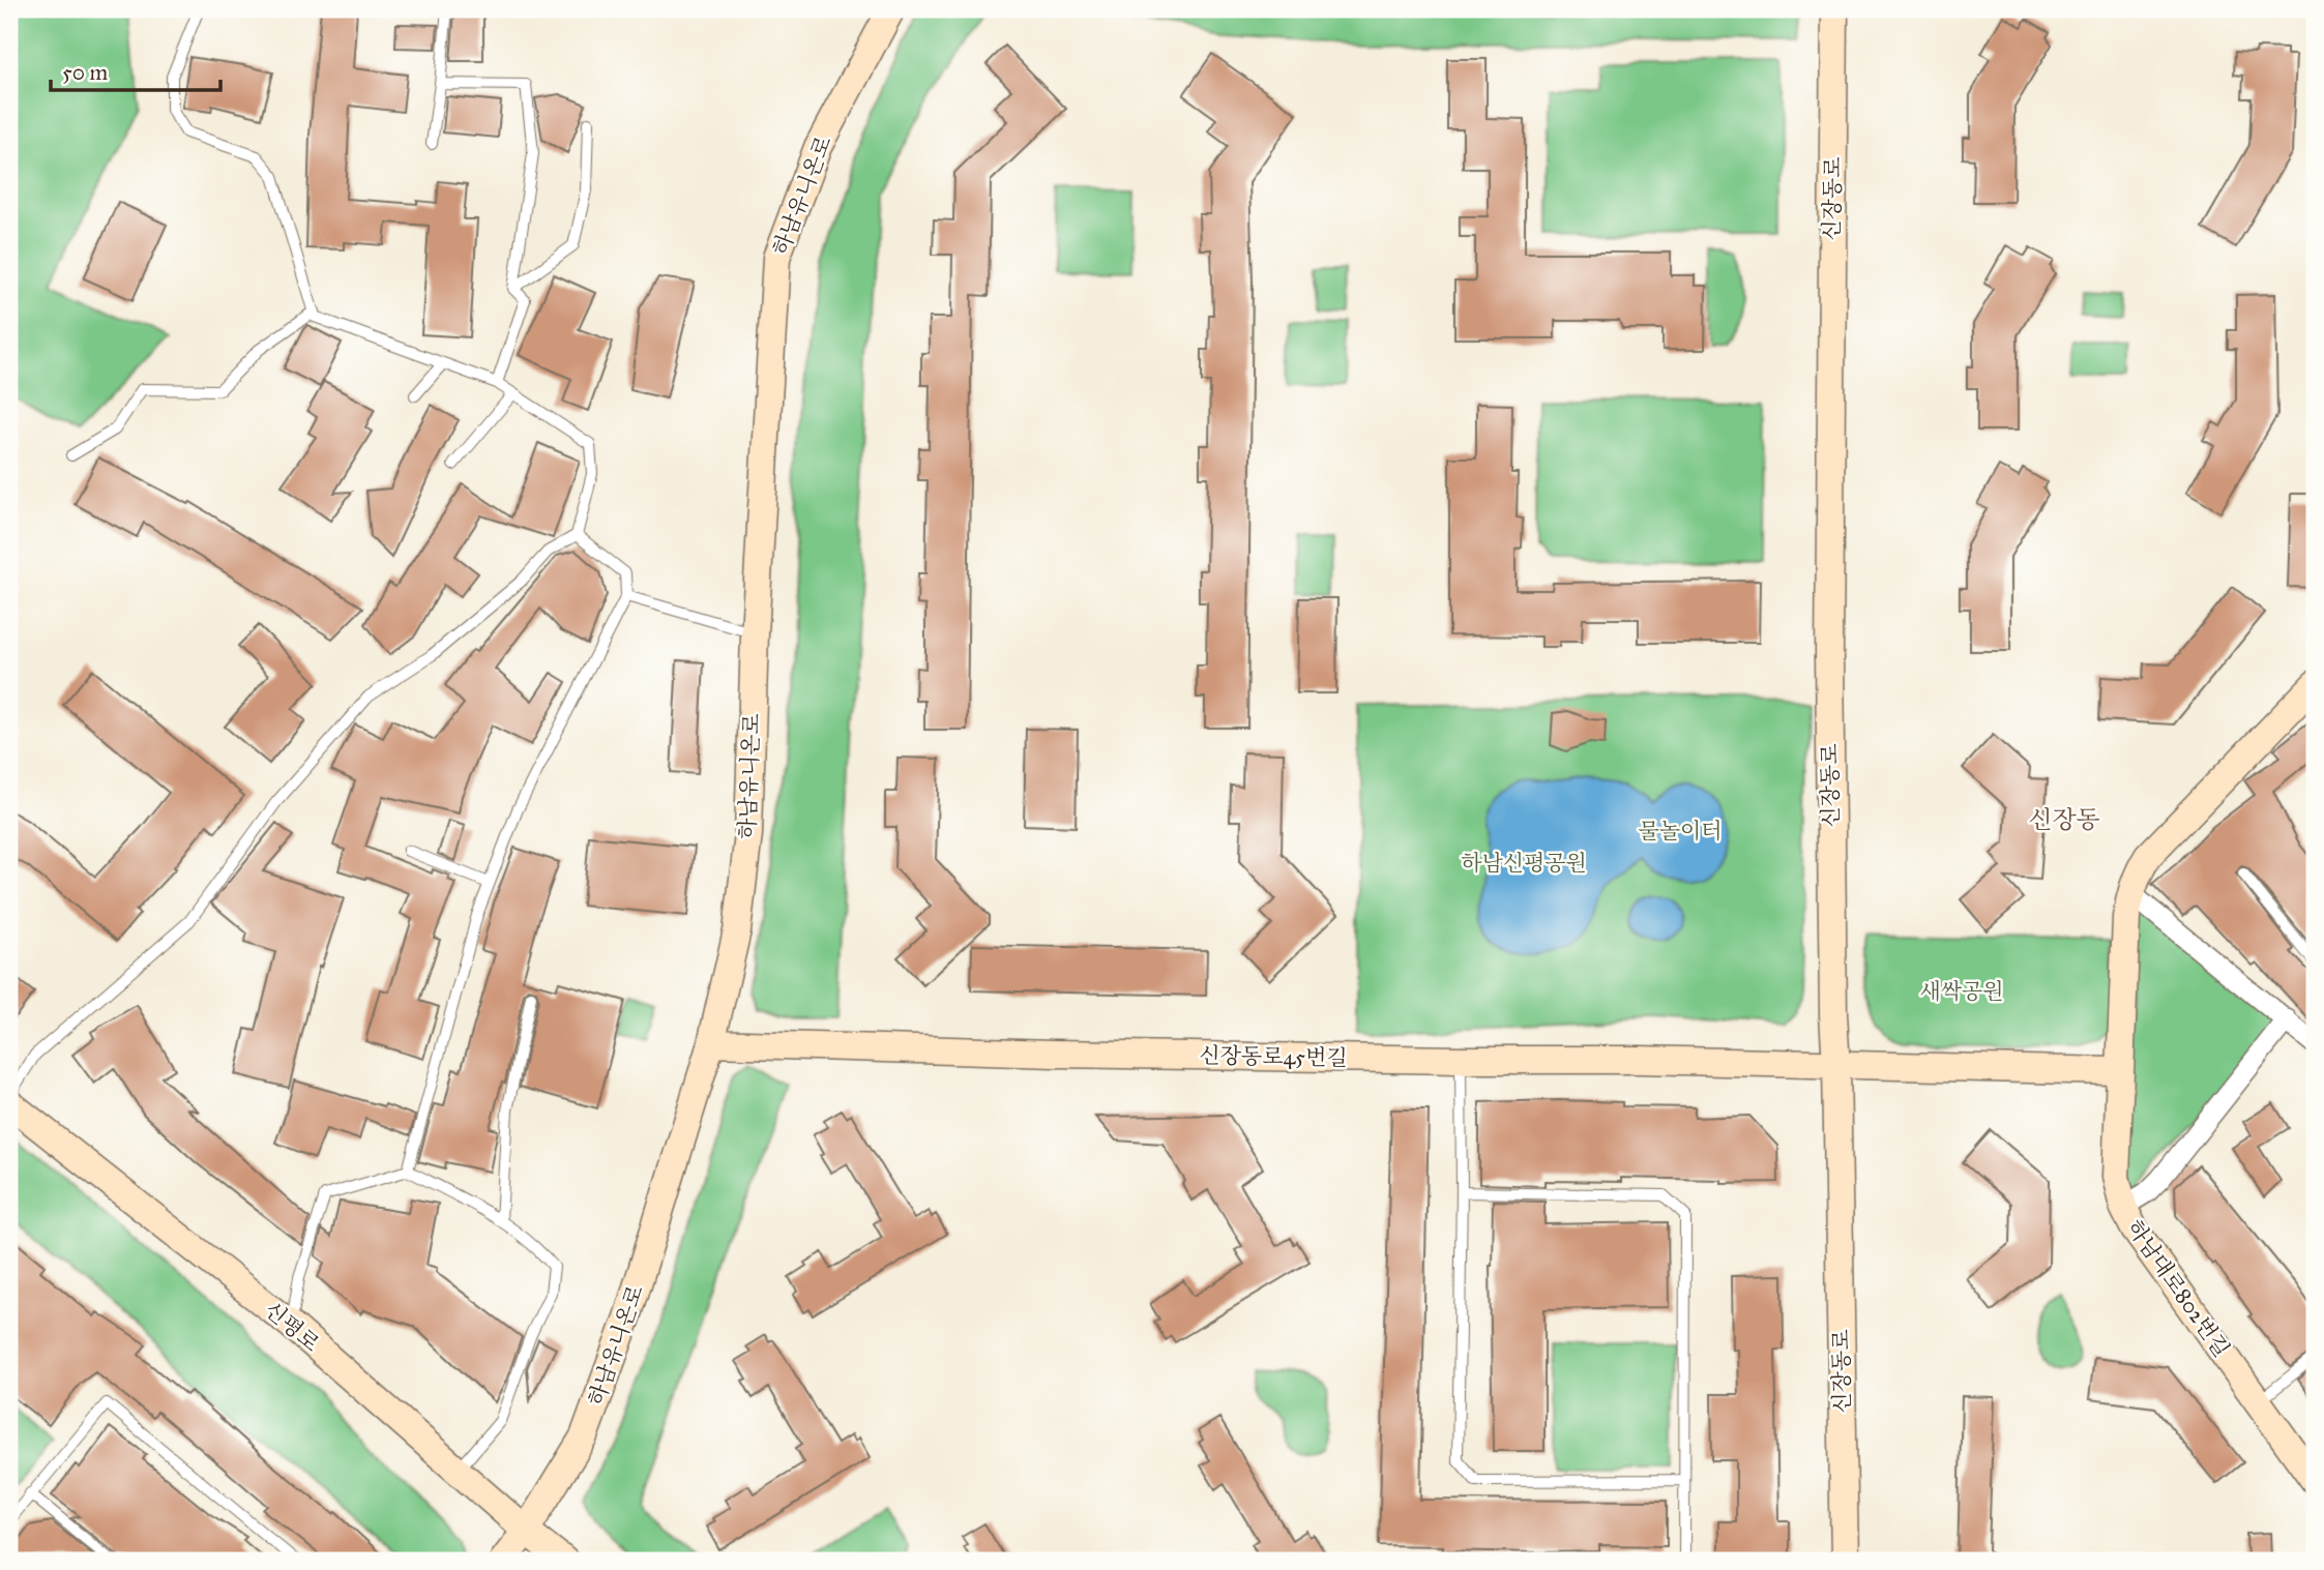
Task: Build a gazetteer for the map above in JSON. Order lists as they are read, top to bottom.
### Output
{
  "streets": {
    "main road": [
      "하남유니온로",
      "신장동로",
      "신장동로45번길",
      "하남대로802번길",
      "신평로"
    ]
  },
  "crossings": [
    ["하남유니온로", "신장동로45번길"],
    ["하남유니온로", "신평로"],
    ["신장동로", "신장동로45번길"]
  ],
  "districts": ["신장동"],
  "parks": ["물놀이터", "하남신평공원", "새싹공원"],
  "scale_bar": "50 m"
}
